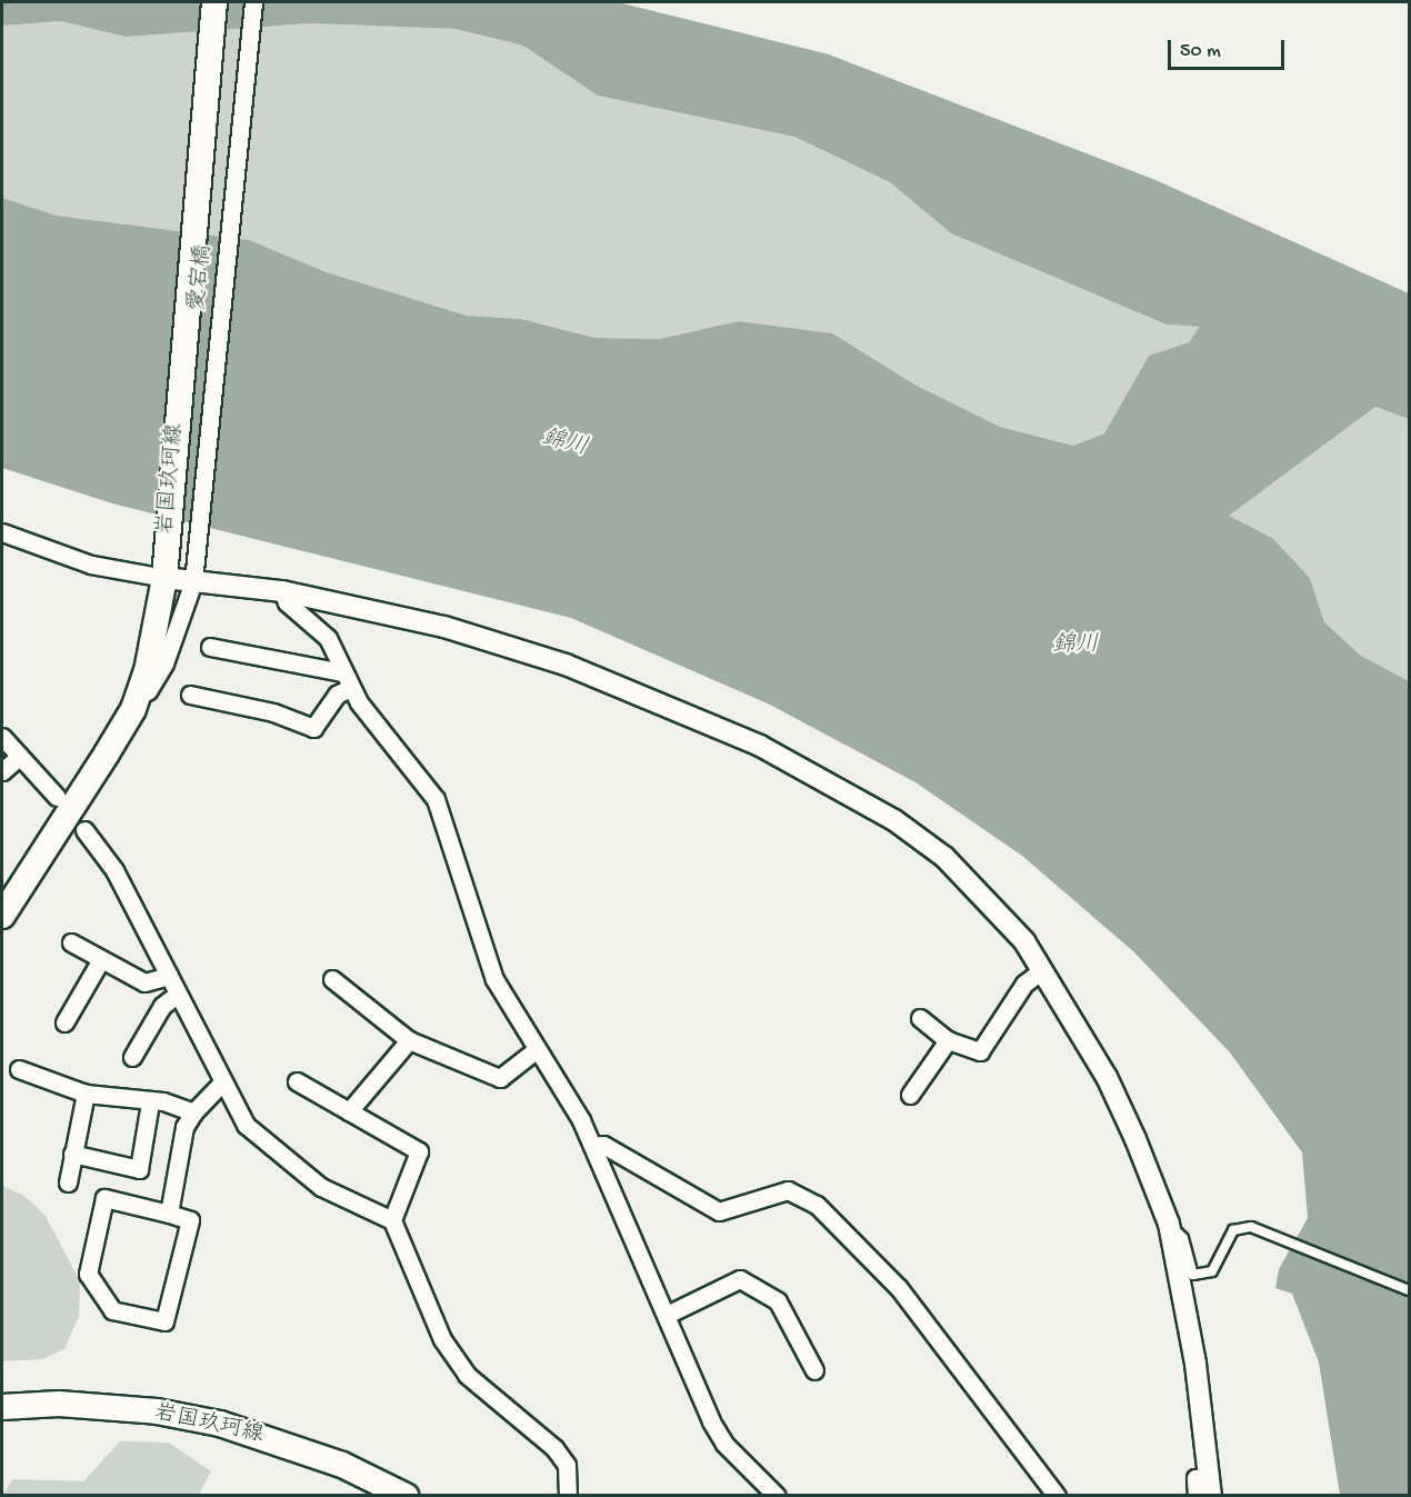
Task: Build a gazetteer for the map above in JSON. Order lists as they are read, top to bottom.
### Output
{
  "streets": {
    "main road": ["岩国玖珂線"],
    "street": ["愛宕橋"]
  },
  "crossings": [
    ["愛宕橋", "岩国玖珂線"]
  ],
  "water": ["錦川"],
  "scale_bar": "50 m"
}
